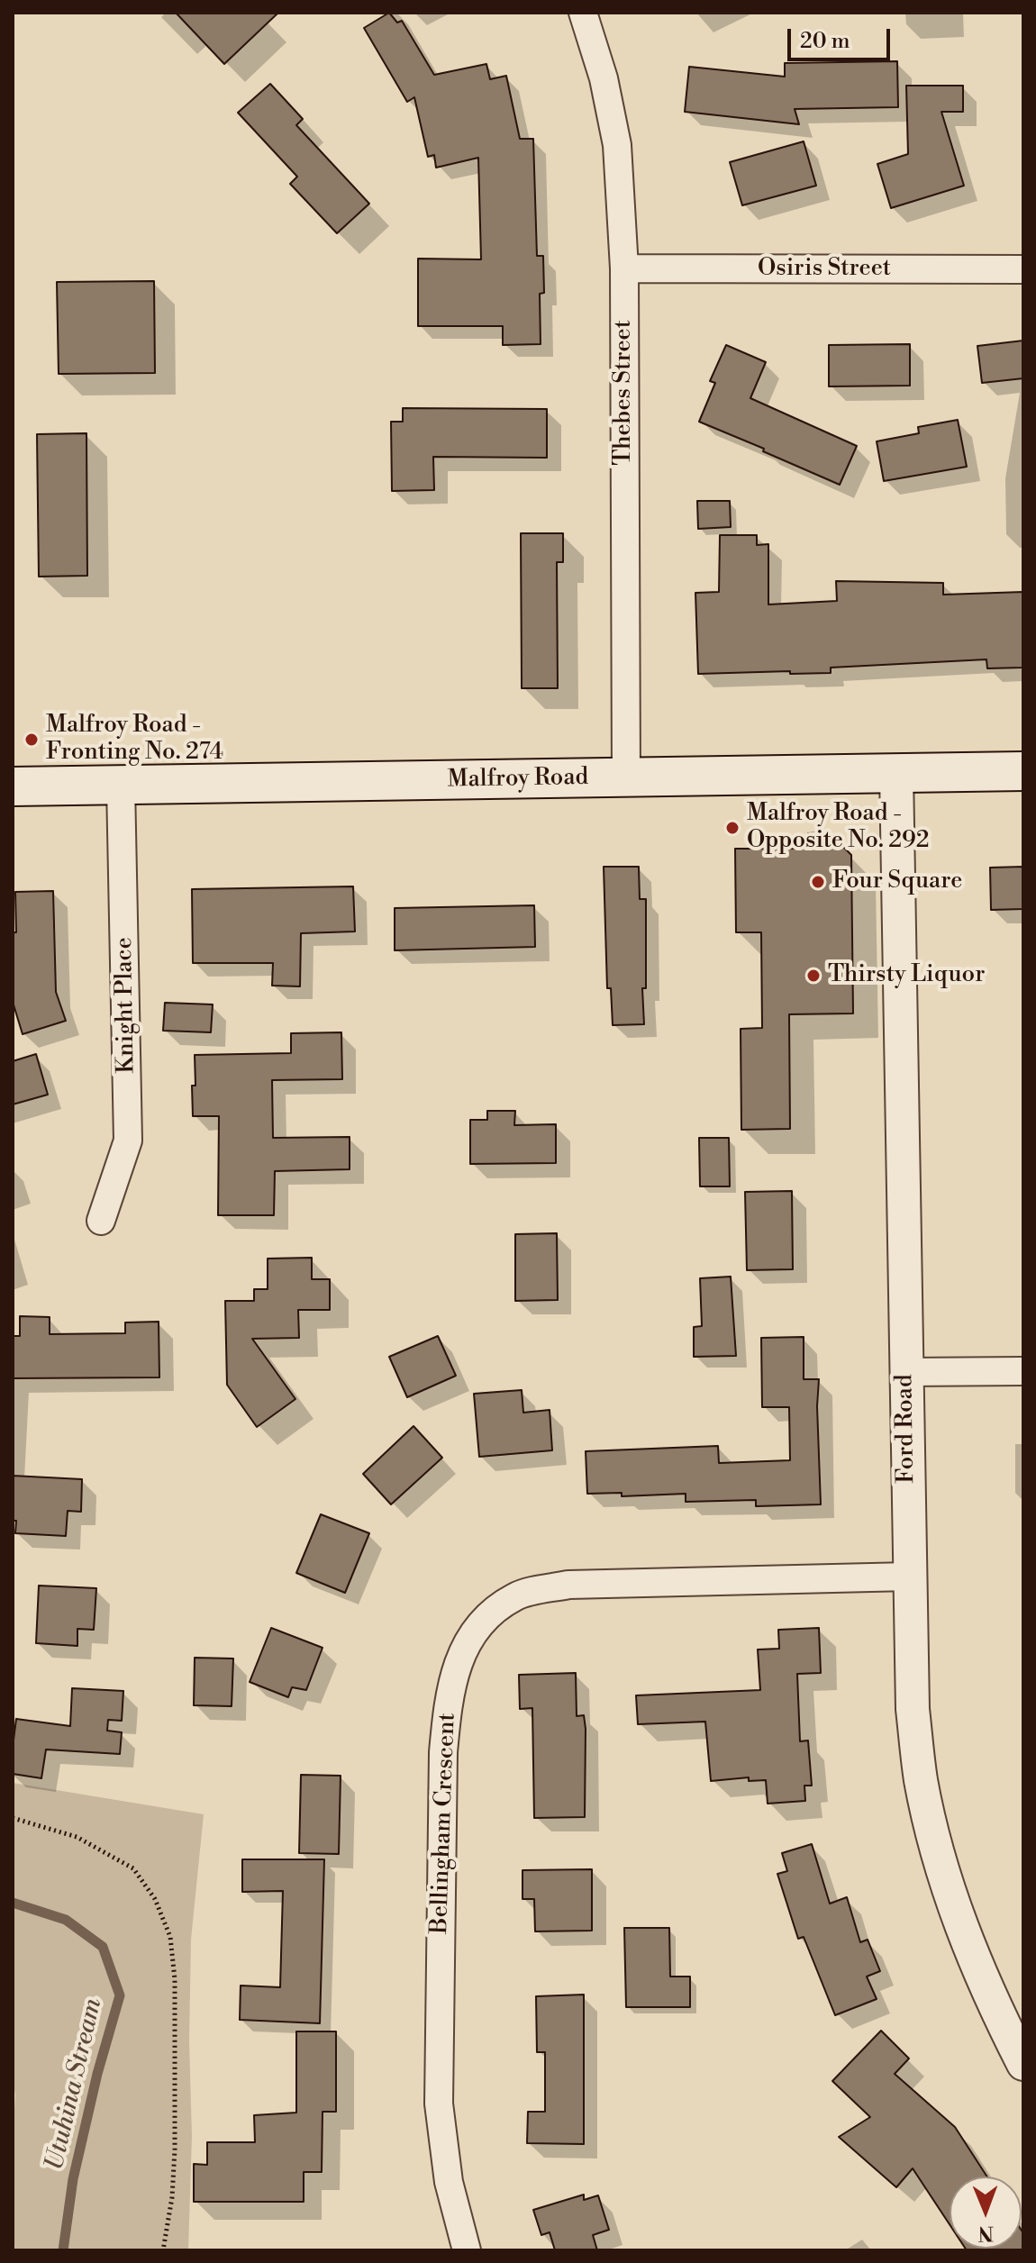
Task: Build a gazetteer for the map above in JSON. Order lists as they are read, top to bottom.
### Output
{
  "streets": {
    "main road": ["Malfroy Road"],
    "street": [
      "Osiris Street",
      "Thebes Street",
      "Knight Place",
      "Ford Road",
      "Bellingham Crescent"
    ]
  },
  "crossings": [
    ["Osiris Street", "Thebes Street"],
    ["Thebes Street", "Malfroy Road"],
    ["Malfroy Road", "Knight Place"],
    ["Malfroy Road", "Ford Road"],
    ["Ford Road", "Bellingham Crescent"]
  ],
  "water": ["Utuhina Stream"],
  "places": [
    "Malfroy Road - Fronting No. 274",
    "Malfroy Road - Opposite No. 292",
    "Four Square",
    "Thirsty Liquor"
  ],
  "scale_bar": "20 m",
  "north": "bottom"
}
